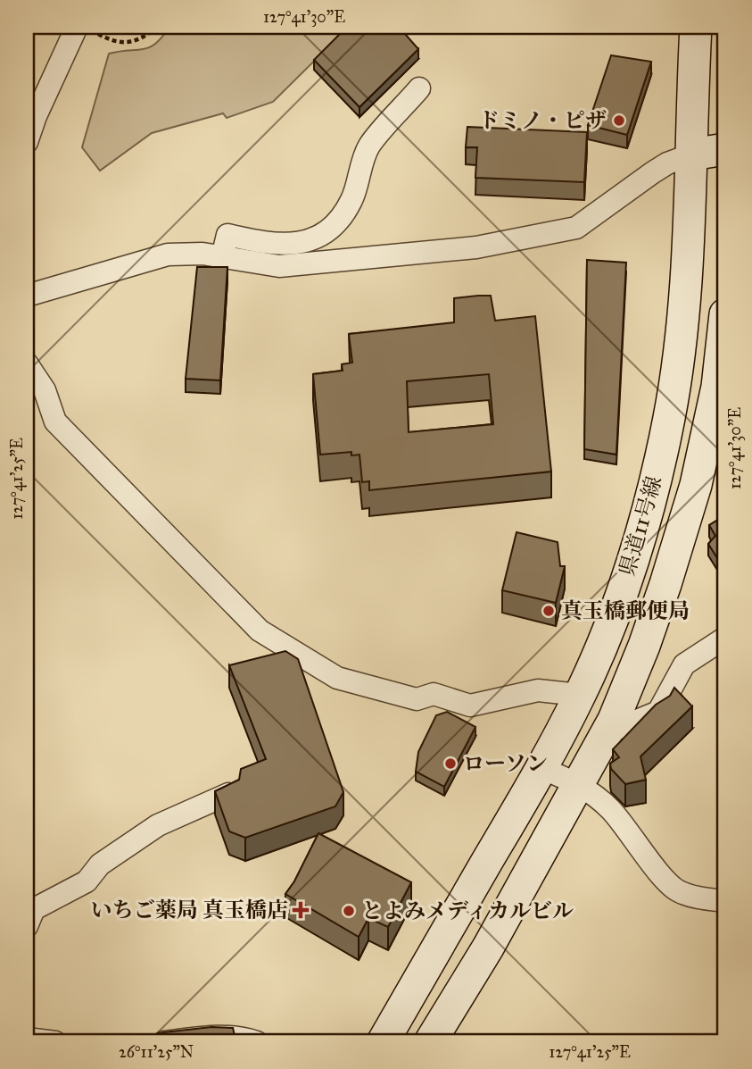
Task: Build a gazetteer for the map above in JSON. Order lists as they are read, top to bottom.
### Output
{
  "streets": {
    "main road": ["県道11号線"]
  },
  "places": {
    "other": [
      "ドミノ・ピザ",
      "真玉橋郵便局",
      "ローソン",
      "とよみメディカルビル"
    ],
    "health": ["いちご薬局 真玉橋店"]
  },
  "coordinates": ["127°41'30\"E", "127°41'25\"E", "26°11'25\"N"]
}
